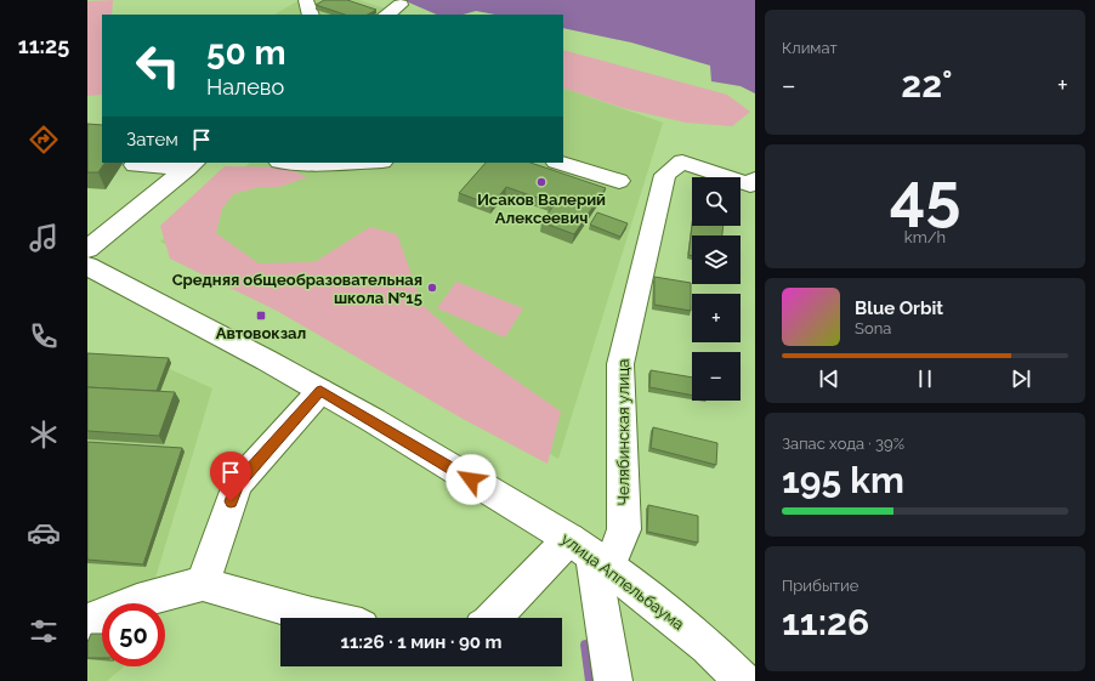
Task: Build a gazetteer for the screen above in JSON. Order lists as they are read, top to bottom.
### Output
{
  "streets": {
    "main road": ["Челябинская улица", "улица Аппельбаума"]
  },
  "crossings": [
    ["Челябинская улица", "улица Аппельбаума"]
  ],
  "places": {
    "other": ["Исаков Валерий Алексеевич", "Средняя общеобразовательная школа №15"],
    "transit": ["Автовокзал"]
  },
  "page": {
    "tabs": "11:25",
    "tile": [
      "Климат",
      ["45", "km/h"],
      ["Запас хода · 39%", "195 km"],
      ["Прибытие", "11:26"]
    ],
    "turn": ["50 m", "Налево"],
    "heat": ["−", "22°", "+"],
    "then": "Затем",
    "map_buttons": ["+", "−"],
    "song": ["Blue Orbit", "Sona"],
    "limit": "50",
    "trip": "11:26 · 1 мин · 90 m"
  }
}
